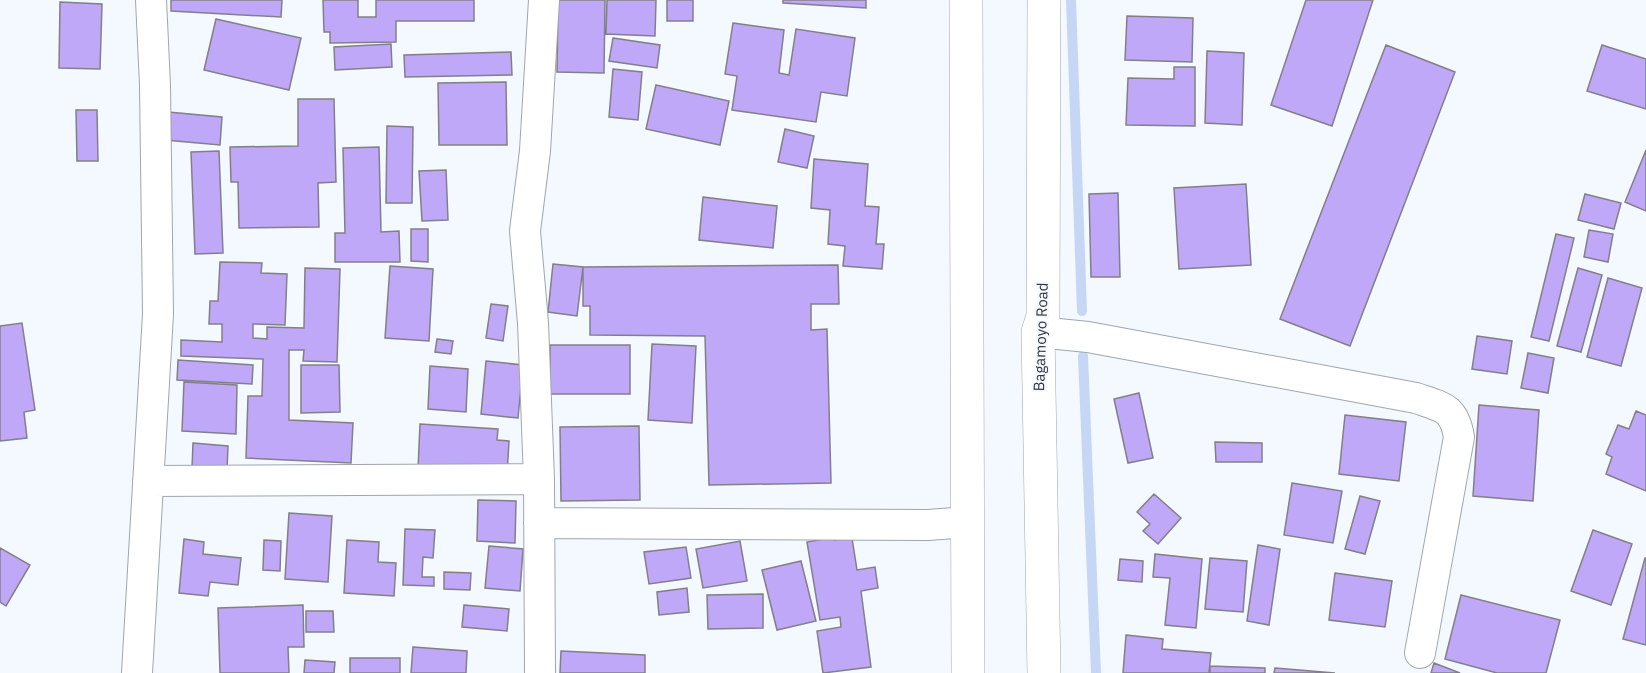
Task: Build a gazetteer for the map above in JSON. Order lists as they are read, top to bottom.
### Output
{
  "streets": {
    "highway": ["Bagamoyo Road"]
  }
}
